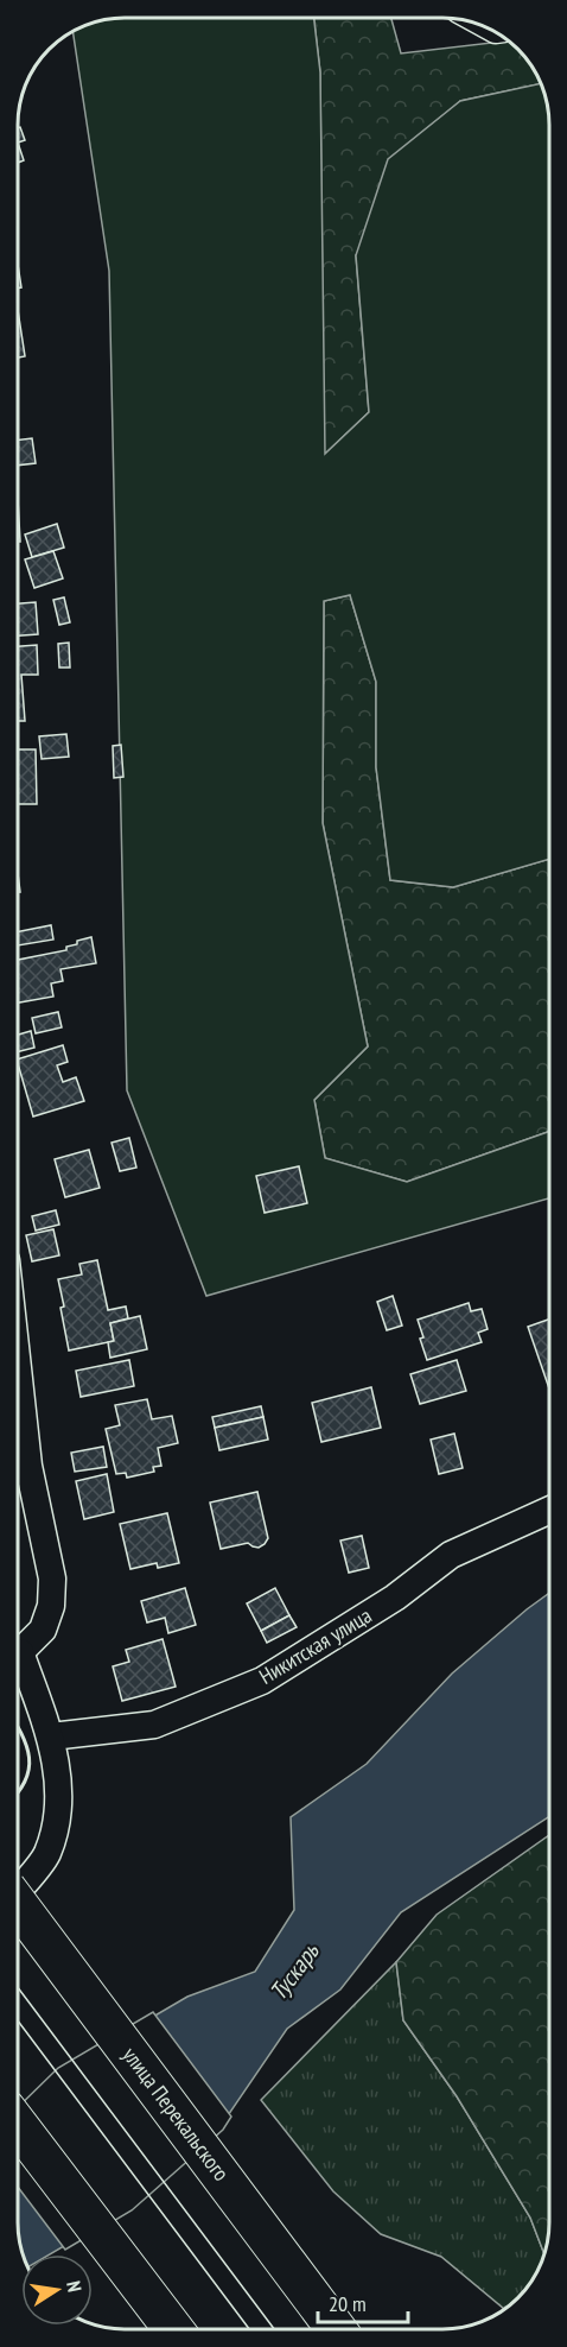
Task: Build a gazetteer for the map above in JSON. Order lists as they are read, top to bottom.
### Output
{
  "streets": {
    "main road": ["улица Перекальского"],
    "street": ["Никитская улица"]
  },
  "water": ["Тускарь"],
  "scale_bar": "20 m",
  "north": "right"
}
